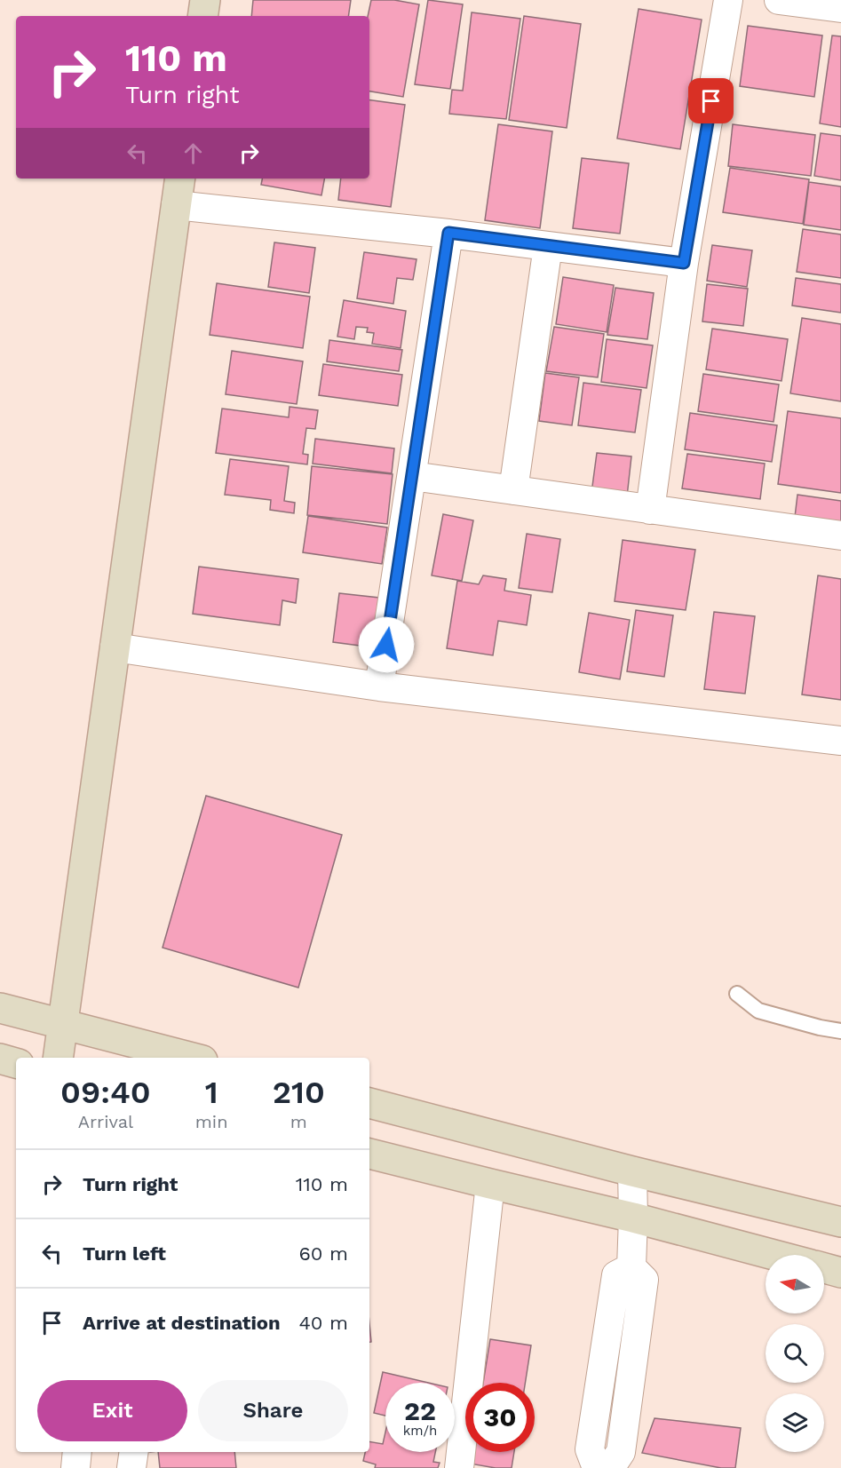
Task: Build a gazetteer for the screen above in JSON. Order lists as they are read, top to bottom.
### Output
{
  "north": "left",
  "page": {
    "turn": ["110 m", "Turn right"],
    "eta": [
      "09:40",
      "Arrival",
      "1",
      "min",
      "210",
      "m"
    ],
    "list": [
      {
        "name": "Turn right",
        "value": "110 m"
      },
      {
        "name": "Turn left",
        "value": "60 m"
      },
      {
        "name": "Arrive at destination",
        "value": "40 m"
      }
    ],
    "buttons": ["Exit", "Share"],
    "speed": "22 km/h",
    "limit": "30"
  }
}
